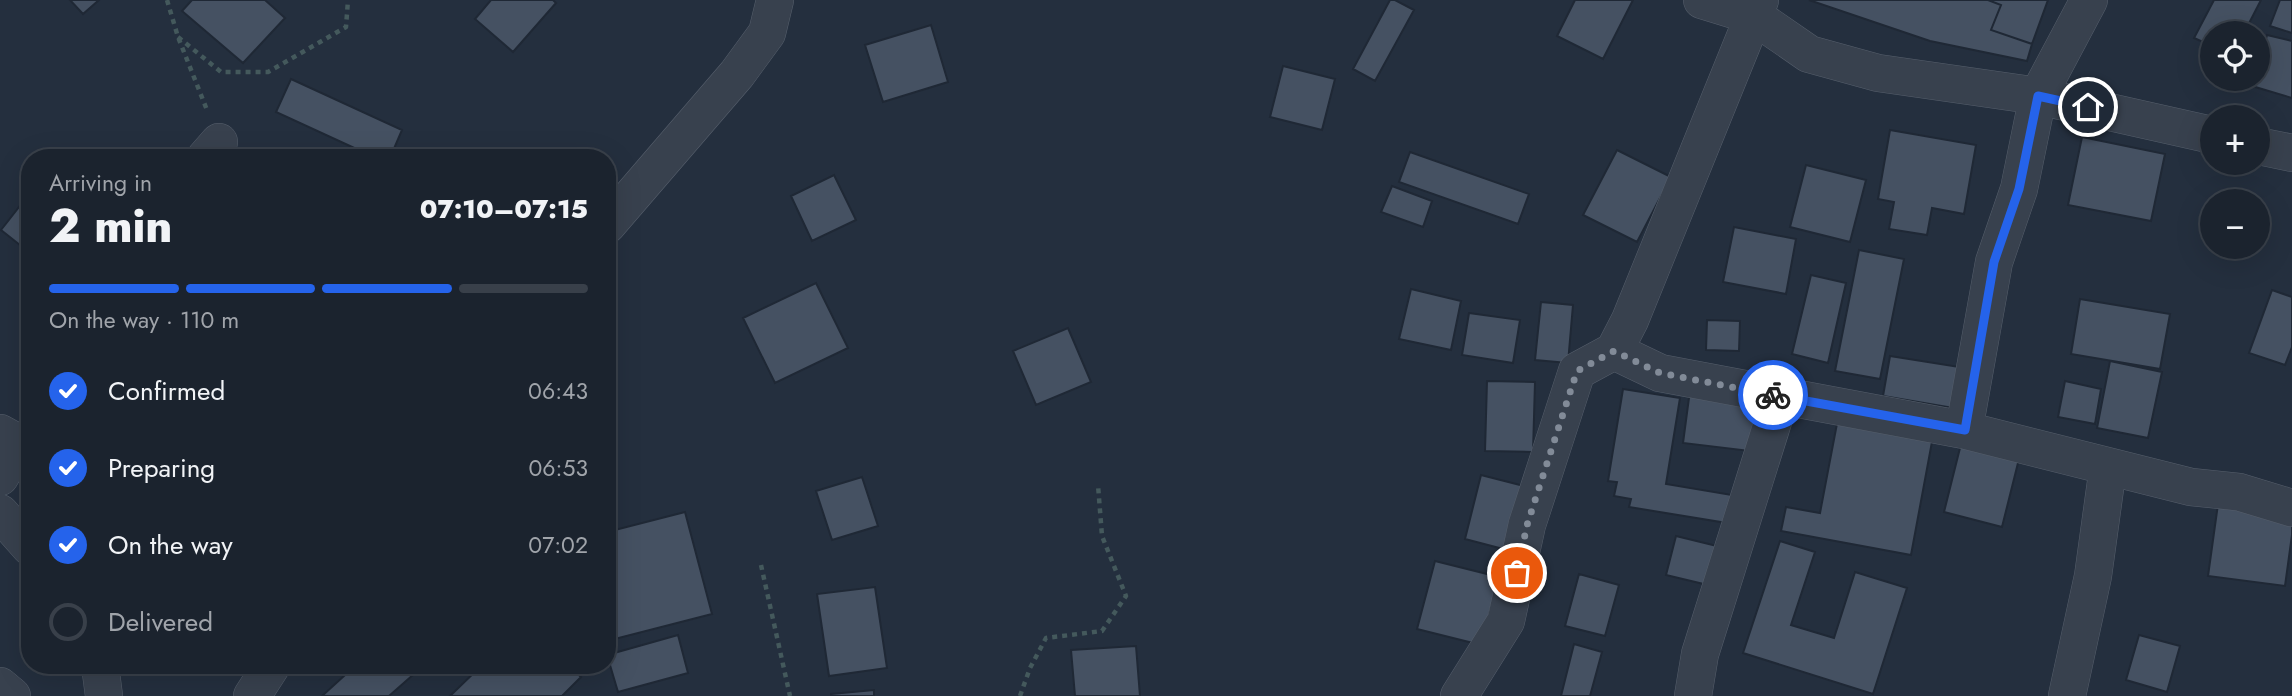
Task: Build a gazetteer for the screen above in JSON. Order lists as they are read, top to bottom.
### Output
{
  "page": {
    "map_buttons": ["+", "−"],
    "heading": ["2 min", "Arriving in", "07:10–07:15"],
    "bar": "On the way · 110 m",
    "list": [
      ["Confirmed", "06:43"],
      ["Preparing", "06:53"],
      ["On the way", "07:02"],
      "Delivered"
    ]
  }
}
